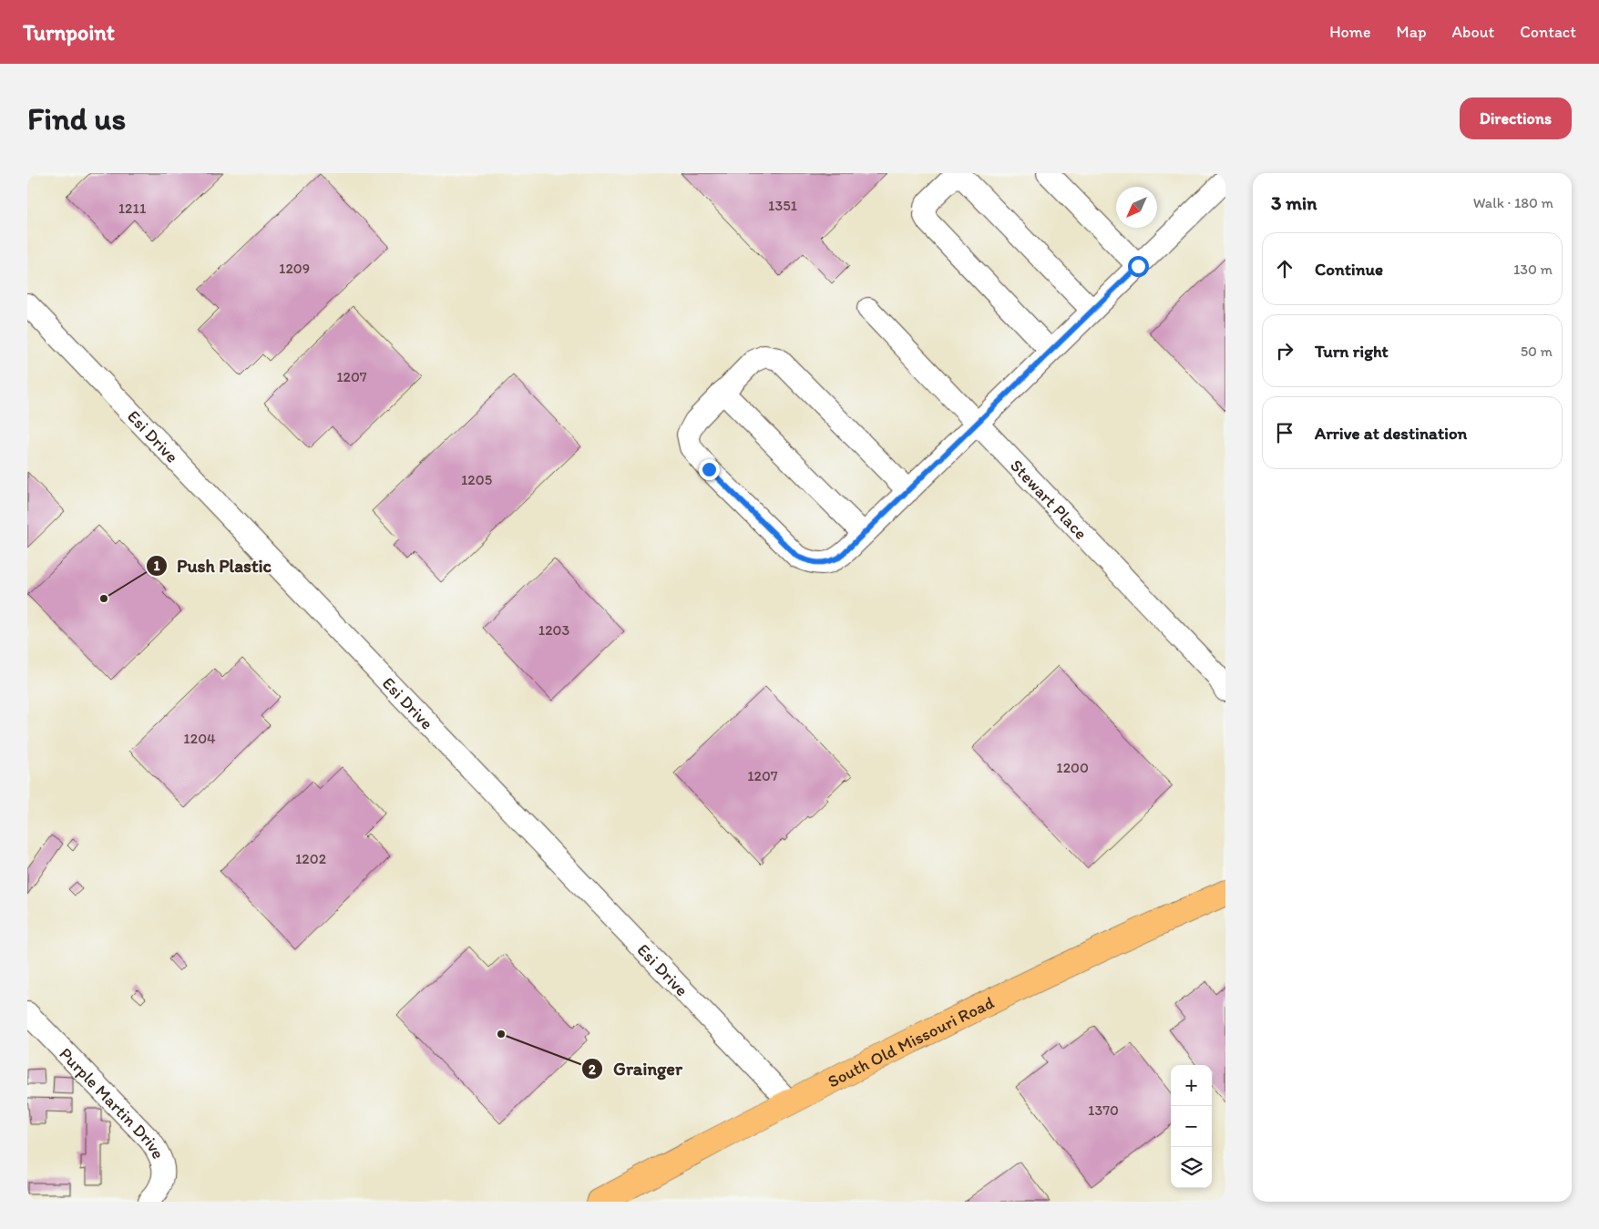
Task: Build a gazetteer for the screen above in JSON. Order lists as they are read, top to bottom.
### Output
{
  "streets": {
    "main road": ["South Old Missouri Road"],
    "street": ["Esi Drive", "Stewart Place", "Purple Martin Drive"]
  },
  "crossings": [
    ["Esi Drive", "South Old Missouri Road"]
  ],
  "places": ["Push Plastic", "Grainger"],
  "house_numbers": [
    "1351",
    "1211",
    "1209",
    "1207",
    "1205",
    "1203",
    "1204",
    "1200",
    "1207",
    "1202",
    "1370"
  ],
  "north": "bottom left",
  "page": {
    "header": "Turnpoint",
    "nav": [
      "Home",
      "Map",
      "About",
      "Contact"
    ],
    "buttons": "Directions",
    "title": "Find us",
    "heading": ["3 min", "Walk · 180 m"],
    "list": [
      ["Continue", "130 m"],
      ["Turn right", "50 m"],
      "Arrive at destination"
    ],
    "map_buttons": ["+", "−"]
  }
}
